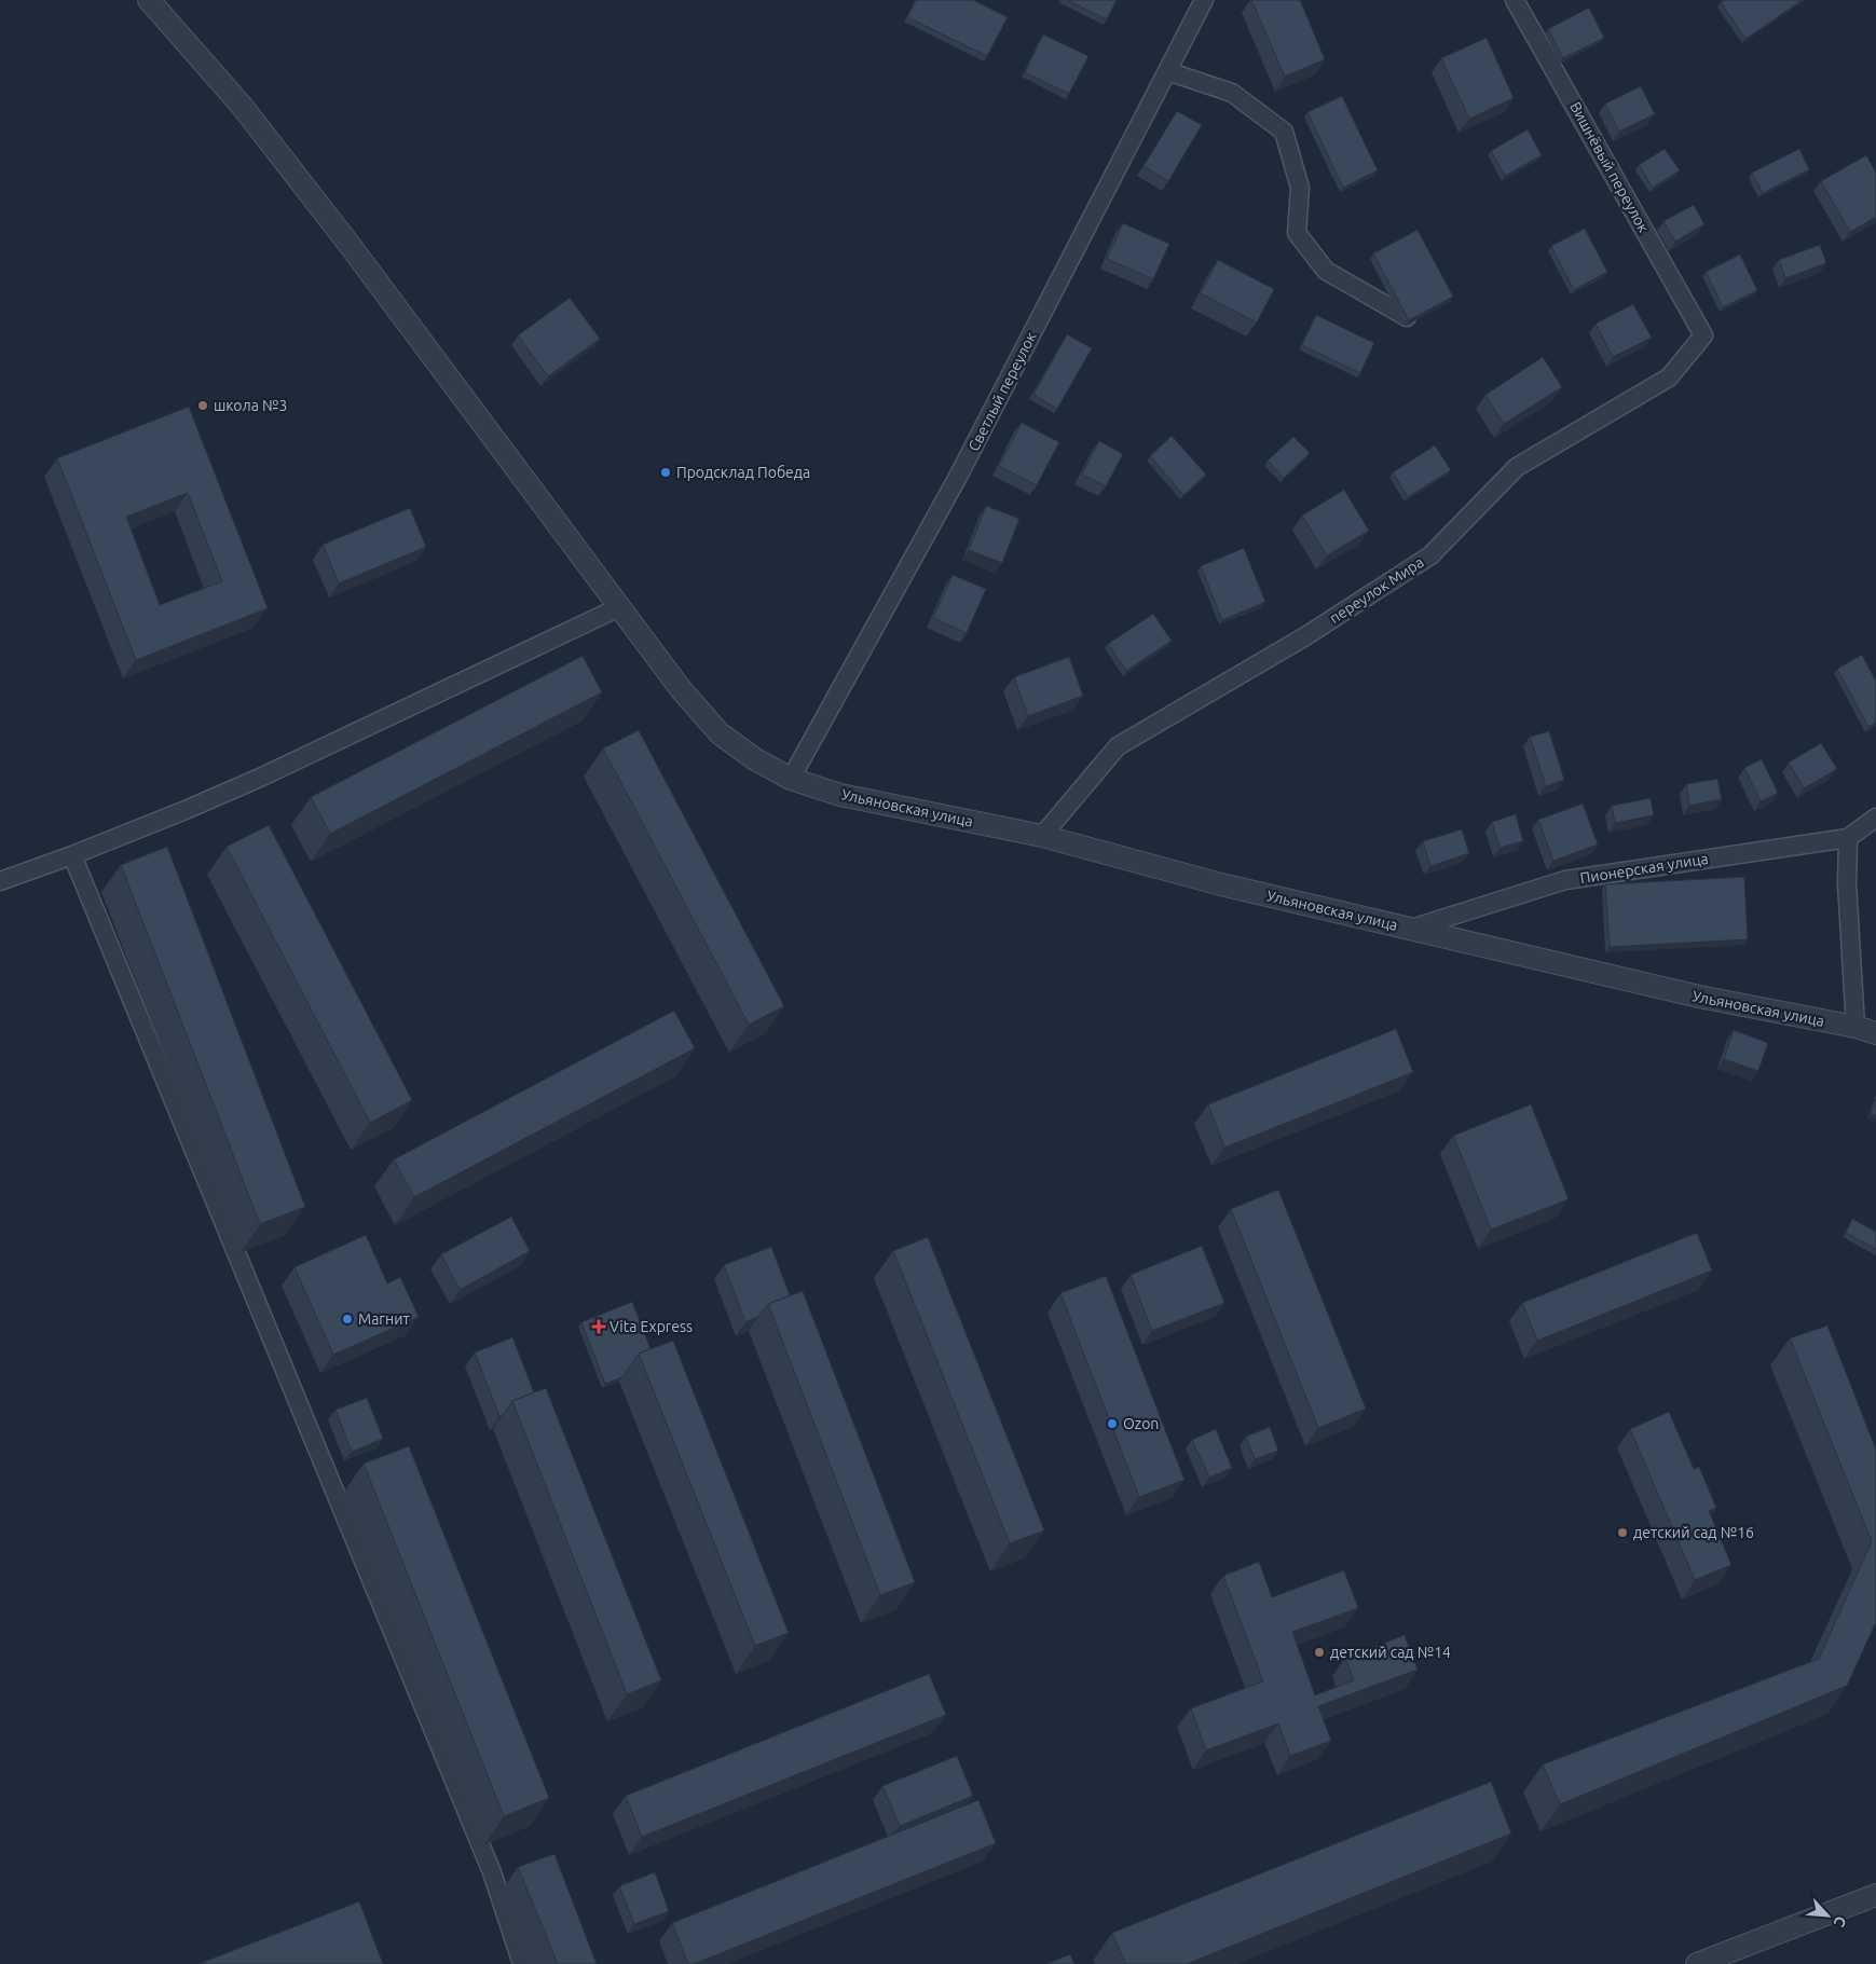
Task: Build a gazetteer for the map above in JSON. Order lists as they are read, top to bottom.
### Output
{
  "streets": {
    "street": [
      "Вишнёвый переулок",
      "Светлый переулок",
      "переулок Мира",
      "Ульяновская улица",
      "Пионерская улица"
    ]
  },
  "crossings": [
    ["Вишнёвый переулок", "переулок Мира"],
    ["Светлый переулок", "Ульяновская улица"],
    ["переулок Мира", "Ульяновская улица"],
    ["Ульяновская улица", "Пионерская улица"]
  ],
  "places": {
    "other": [
      "школа №3",
      "Продсклад Победа",
      "Магнит",
      "Ozon",
      "детский сад №16",
      "детский сад №14"
    ],
    "health": ["Vita Express"]
  },
  "north": "bottom right"
}
